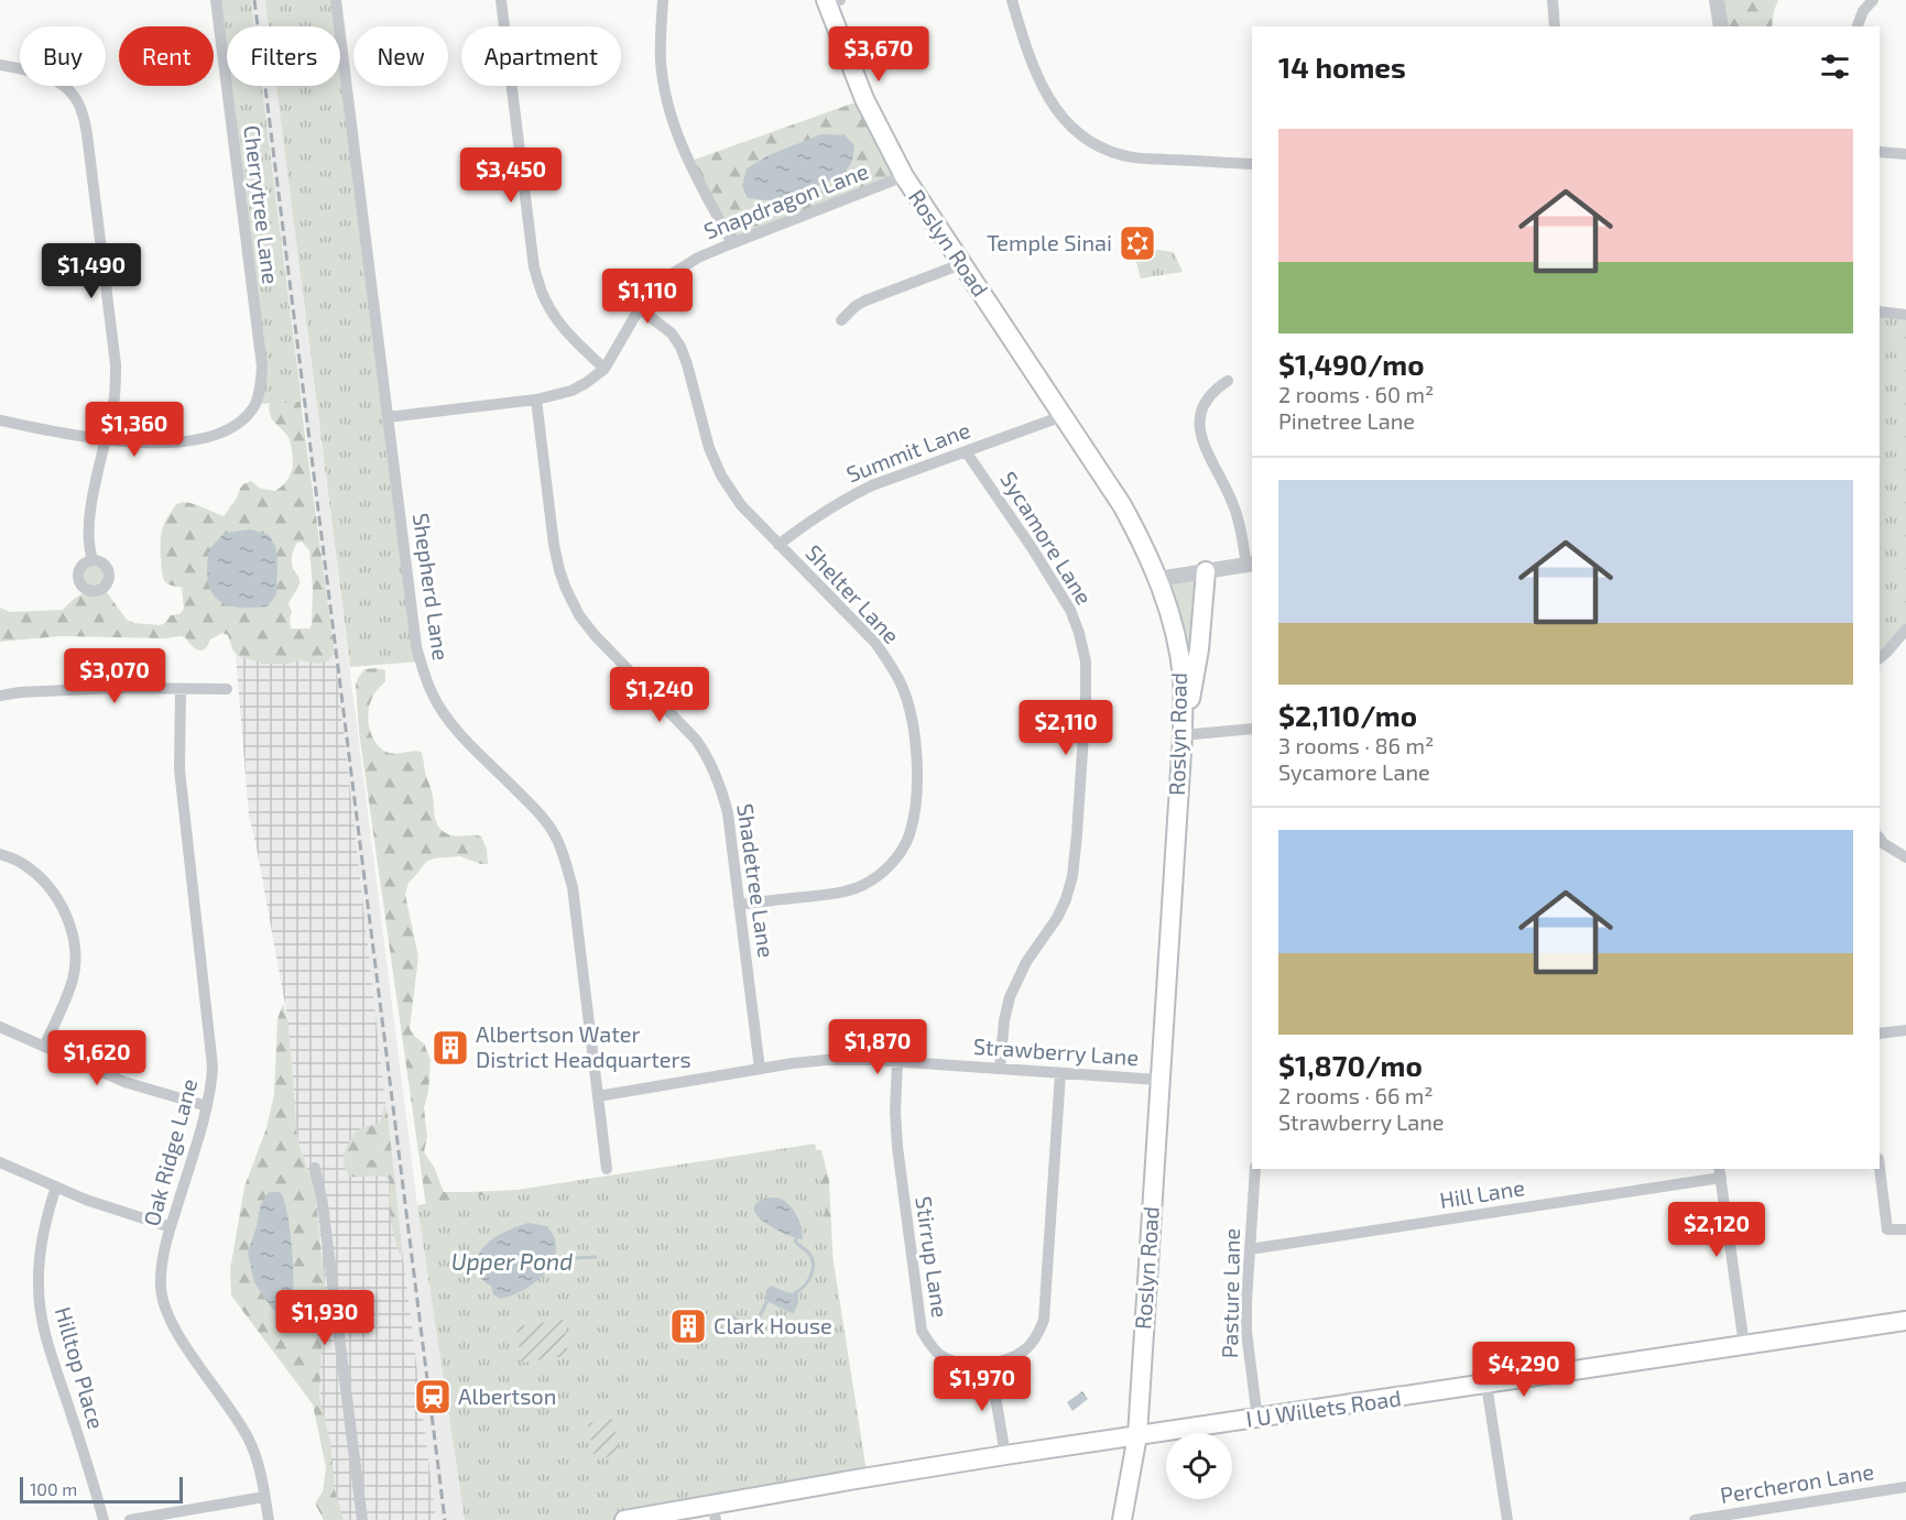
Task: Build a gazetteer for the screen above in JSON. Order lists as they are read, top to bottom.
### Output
{
  "streets": {
    "main road": ["Roslyn Road", "I U Willets Road"],
    "street": [
      "Snapdragon Lane",
      "Cherrytree Lane",
      "Summit Lane",
      "Sycamore Lane",
      "Shepherd Lane",
      "Shelter Lane",
      "Shadetree Lane",
      "Strawberry Lane",
      "Oak Ridge Lane",
      "Hill Lane",
      "Stirrup Lane",
      "Pasture Lane",
      "Hilltop Place",
      "Percheron Lane"
    ]
  },
  "crossings": [
    ["Snapdragon Lane", "Roslyn Road"],
    ["Snapdragon Lane", "Shepherd Lane"],
    ["Snapdragon Lane", "Shelter Lane"],
    ["Snapdragon Lane", "Shadetree Lane"],
    ["Roslyn Road", "Summit Lane"],
    ["Roslyn Road", "Strawberry Lane"],
    ["Roslyn Road", "I U Willets Road"],
    ["Summit Lane", "Sycamore Lane"],
    ["Summit Lane", "Shelter Lane"],
    ["Sycamore Lane", "Strawberry Lane"],
    ["Shepherd Lane", "Strawberry Lane"],
    ["Shelter Lane", "Shadetree Lane"],
    ["Shadetree Lane", "Strawberry Lane"],
    ["Strawberry Lane", "Stirrup Lane"],
    ["Hill Lane", "Pasture Lane"],
    ["Pasture Lane", "I U Willets Road"]
  ],
  "water": ["Upper Pond"],
  "places": {
    "synagogue": ["Temple Sinai"],
    "building": ["Albertson Water District Headquarters", "Clark House"],
    "station": ["Albertson"]
  },
  "scale_bar": "100 m",
  "page": {
    "price": [
      "$3,670",
      "$3,450",
      "$1,490",
      "$1,110",
      "$1,360",
      "$3,070",
      "$1,240",
      "$2,110",
      "$1,870",
      "$1,620",
      "$2,120",
      "$1,930",
      "$4,290",
      "$1,970"
    ],
    "chip": [
      "Buy",
      "Rent",
      "Filters",
      "New",
      "Apartment"
    ],
    "heading": "14 homes",
    "list": [
      {
        "name": "$1,490/mo",
        "note": "2 rooms · 60 m² · Pinetree Lane"
      },
      {
        "name": "$2,110/mo",
        "note": "3 rooms · 86 m² · Sycamore Lane"
      },
      {
        "name": "$1,870/mo",
        "note": "2 rooms · 66 m² · Strawberry Lane"
      }
    ],
    "scale": "100 m"
  }
}
